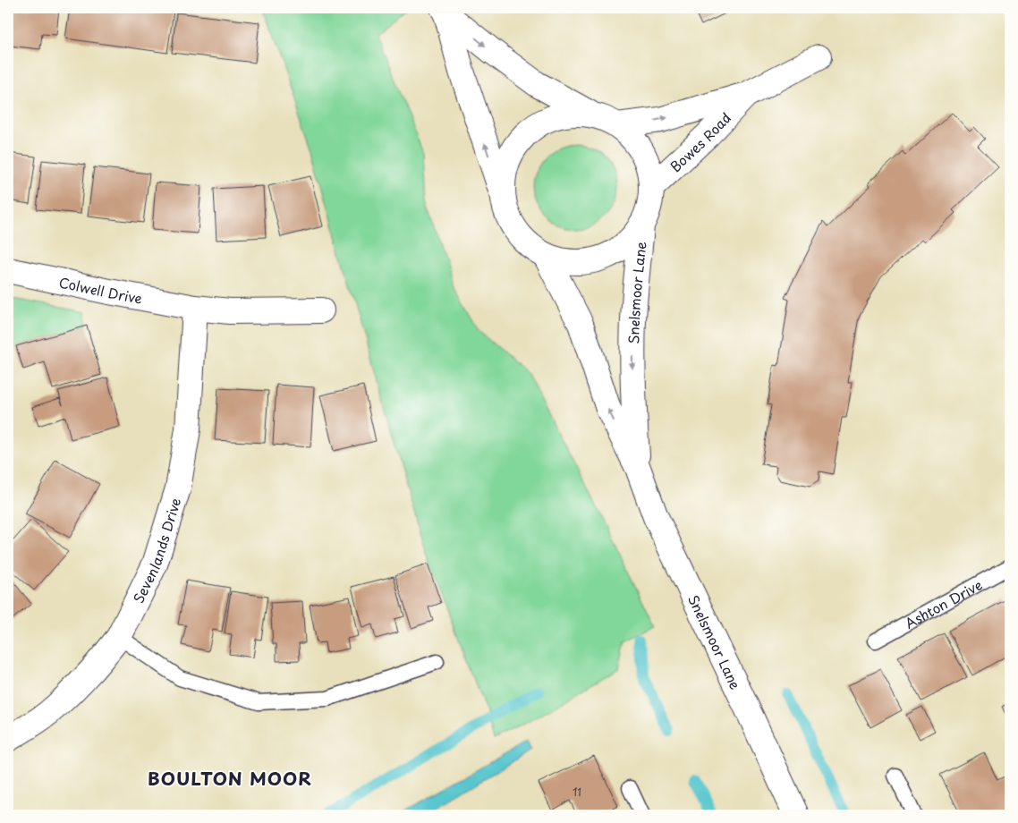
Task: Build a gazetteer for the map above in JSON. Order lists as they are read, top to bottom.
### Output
{
  "streets": {
    "street": [
      "Bowes Road",
      "Colwell Drive",
      "Snelsmoor Lane",
      "Sevenlands Drive"
    ],
    "lane": ["Ashton Drive"]
  },
  "crossings": [
    ["Bowes Road", "Snelsmoor Lane"],
    ["Colwell Drive", "Sevenlands Drive"]
  ],
  "one_way": ["Bowes Road"],
  "districts": ["BOULTON MOOR"],
  "house_numbers": ["11"]
}
